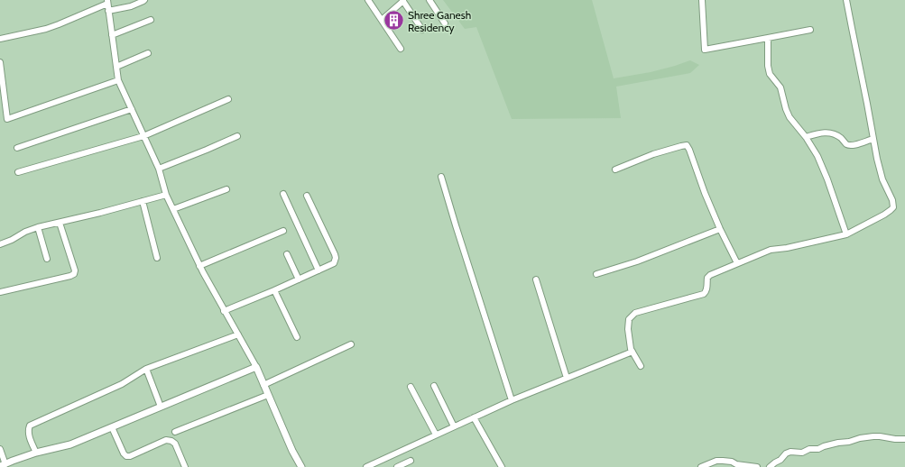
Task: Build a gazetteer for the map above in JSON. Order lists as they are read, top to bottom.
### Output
{
  "places": {
    "building": ["Shree Ganesh Residency"]
  }
}
